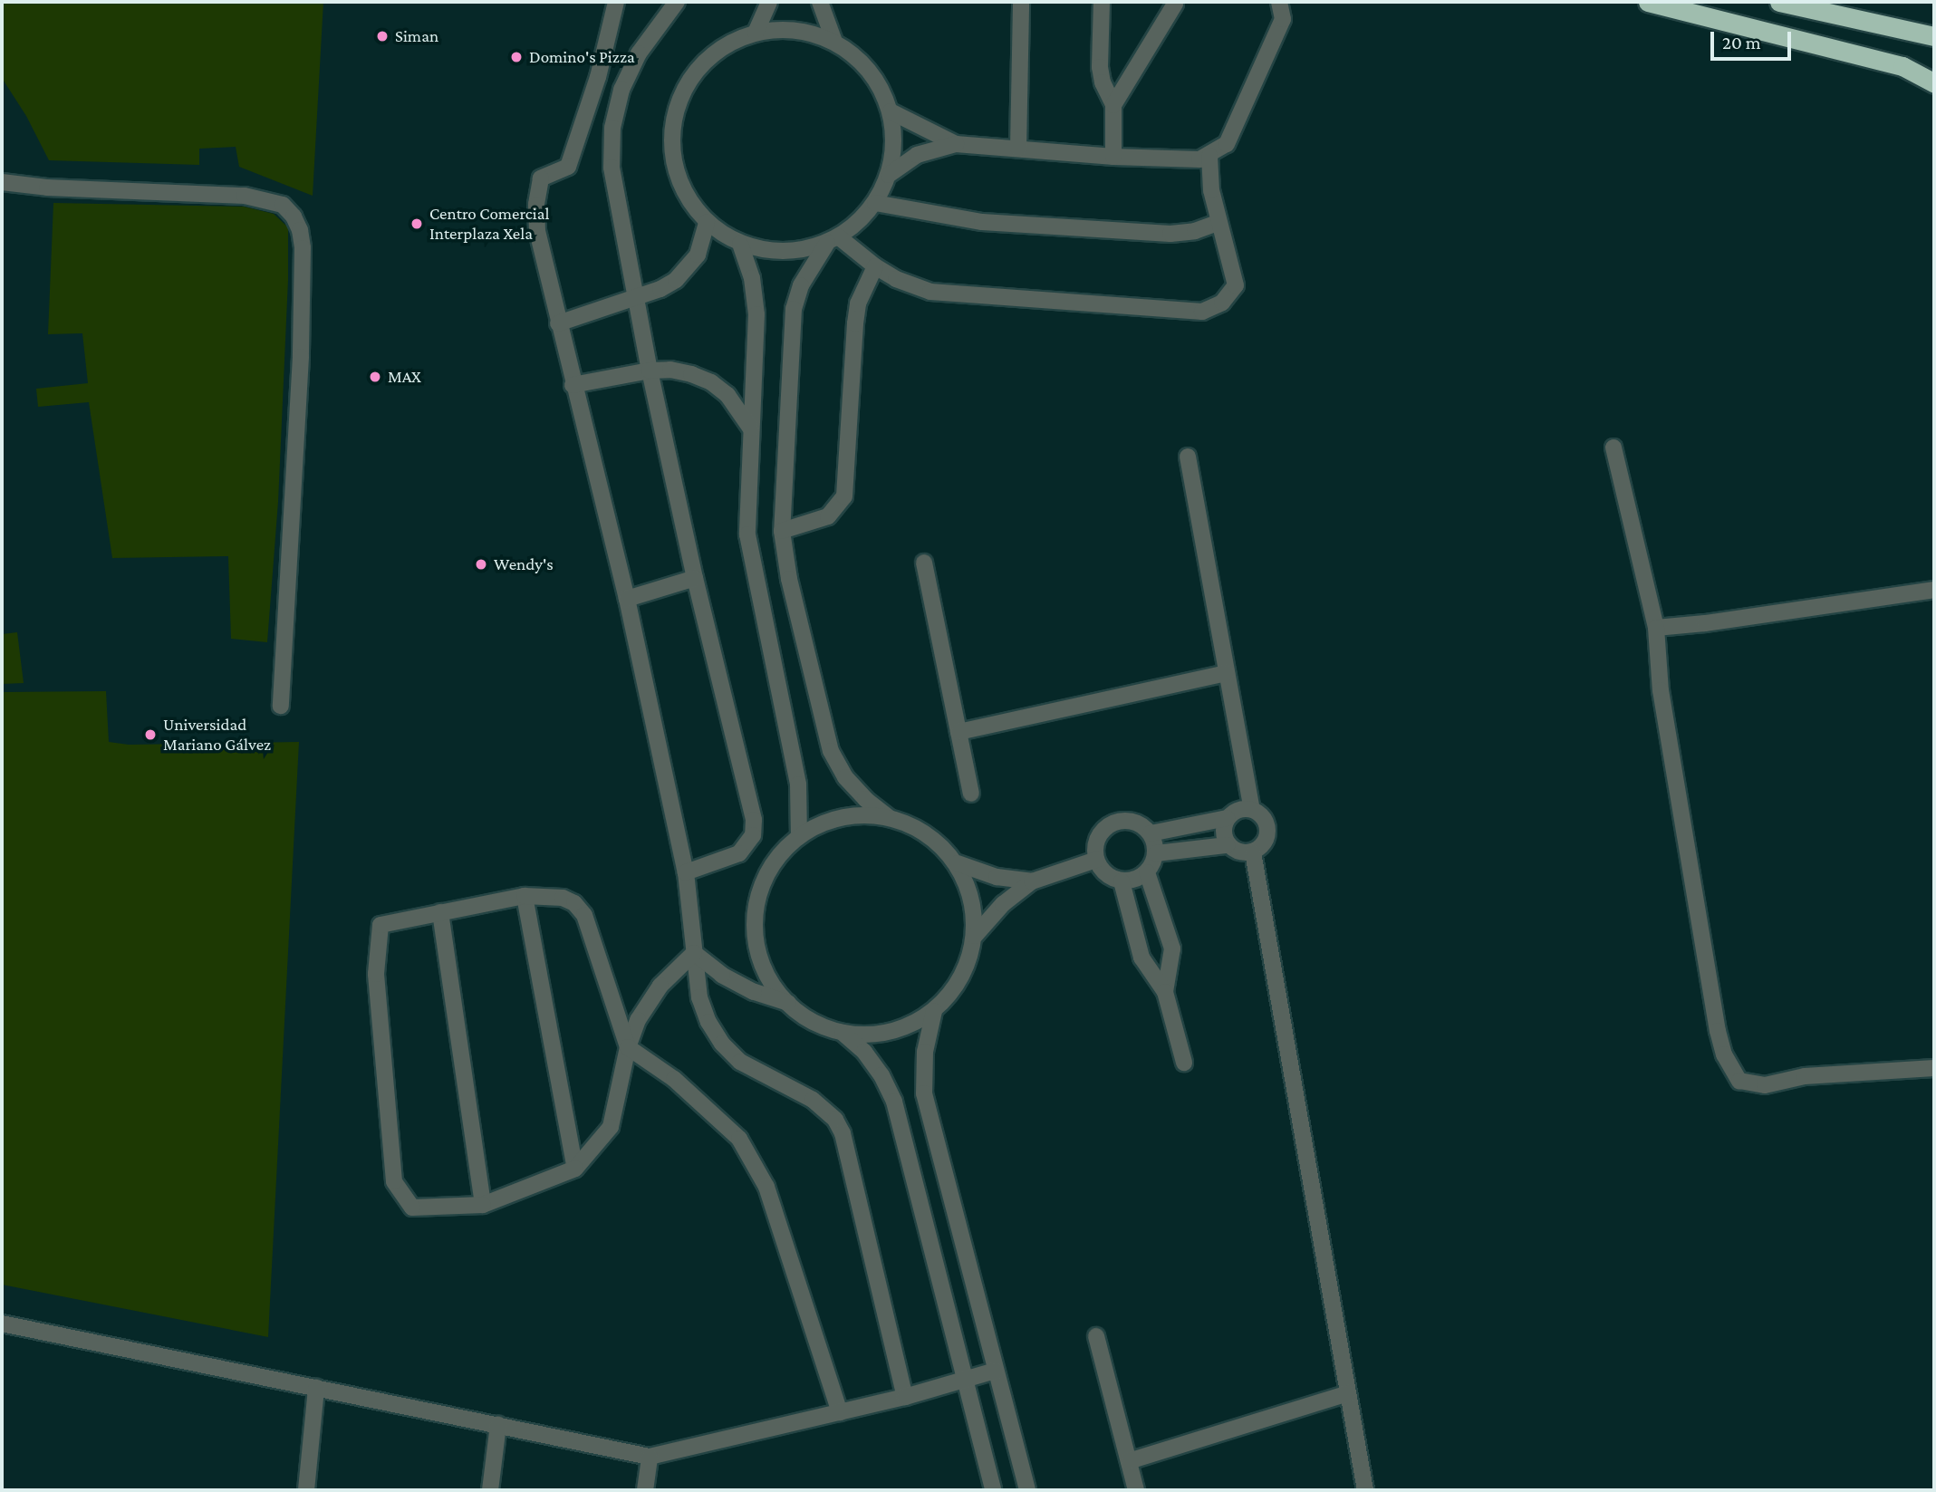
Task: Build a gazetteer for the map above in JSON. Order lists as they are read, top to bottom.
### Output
{
  "places": [
    "Siman",
    "Domino's Pizza",
    "Centro Comercial Interplaza Xela",
    "MAX",
    "Wendy's",
    "Universidad Mariano Gálvez"
  ],
  "scale_bar": "20 m"
}
